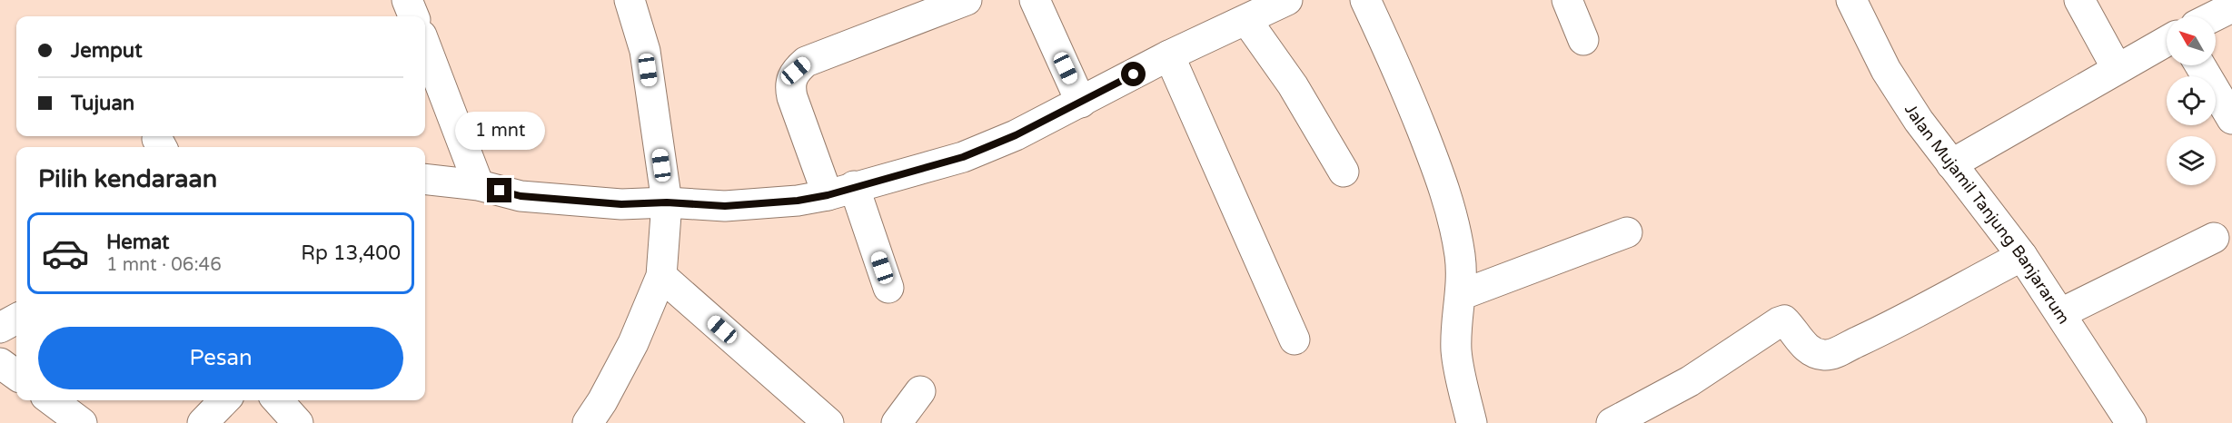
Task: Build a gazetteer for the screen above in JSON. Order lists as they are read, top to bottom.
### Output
{
  "streets": {
    "street": ["Jalan Mujamil Tanjung Banjararum"]
  },
  "north": "top left",
  "page": {
    "banner": ["Jemput", "Tujuan"],
    "bubble": "1 mnt",
    "heading": "Pilih kendaraan",
    "list": [
      {
        "name": "Hemat",
        "note": "1 mnt · 06:46",
        "value": "Rp 13,400"
      }
    ],
    "buttons": "Pesan"
  }
}
